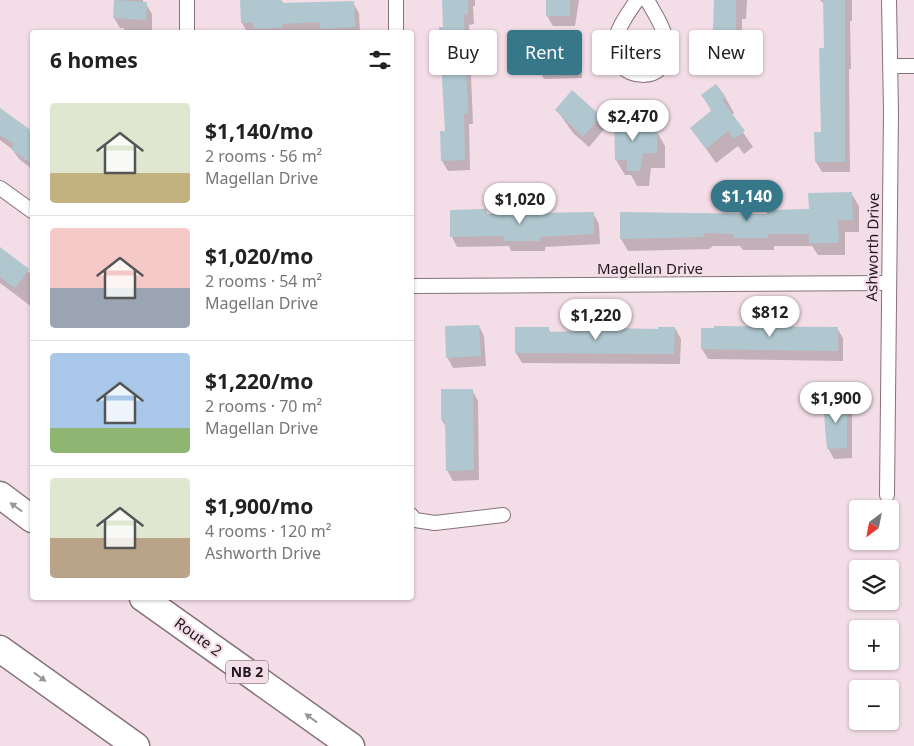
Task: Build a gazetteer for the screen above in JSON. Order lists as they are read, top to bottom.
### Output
{
  "streets": {
    "highway": ["Route 2", "NB 2"],
    "street": ["Ashworth Drive", "Magellan Drive"]
  },
  "crossings": [
    ["Ashworth Drive", "Magellan Drive"]
  ],
  "north": "bottom left",
  "page": {
    "chip": [
      "Buy",
      "Rent",
      "Filters",
      "New"
    ],
    "heading": "6 homes",
    "list": [
      {
        "name": "$1,140/mo",
        "note": "2 rooms · 56 m² · Magellan Drive"
      },
      {
        "name": "$1,020/mo",
        "note": "2 rooms · 54 m² · Magellan Drive"
      },
      {
        "name": "$1,220/mo",
        "note": "2 rooms · 70 m² · Magellan Drive"
      },
      {
        "name": "$1,900/mo",
        "note": "4 rooms · 120 m² · Ashworth Drive"
      }
    ],
    "price": [
      "$2,470",
      "$1,140",
      "$1,020",
      "$812",
      "$1,220",
      "$1,900"
    ],
    "map_buttons": ["+", "−"]
  }
}
